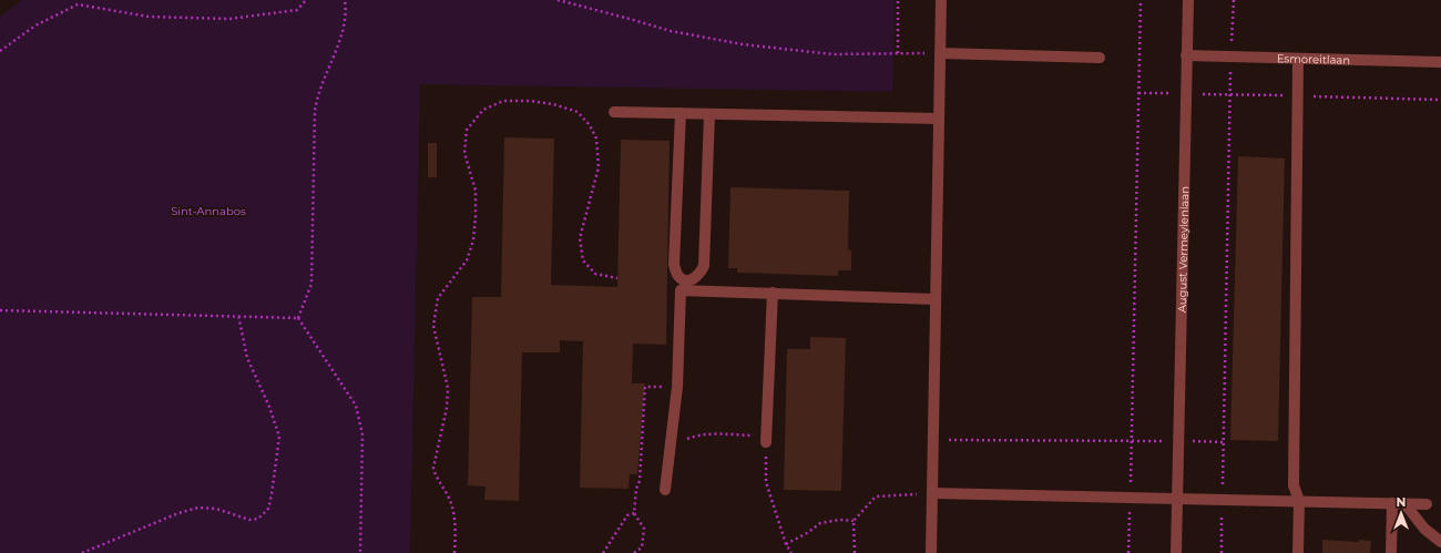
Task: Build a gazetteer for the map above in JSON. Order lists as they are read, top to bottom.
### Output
{
  "streets": {
    "street": ["Esmoreitlaan", "August Vermeylenlaan"]
  },
  "crossings": [
    ["Esmoreitlaan", "August Vermeylenlaan"]
  ],
  "parks": ["Sint-Annabos"],
  "north": "top"
}
